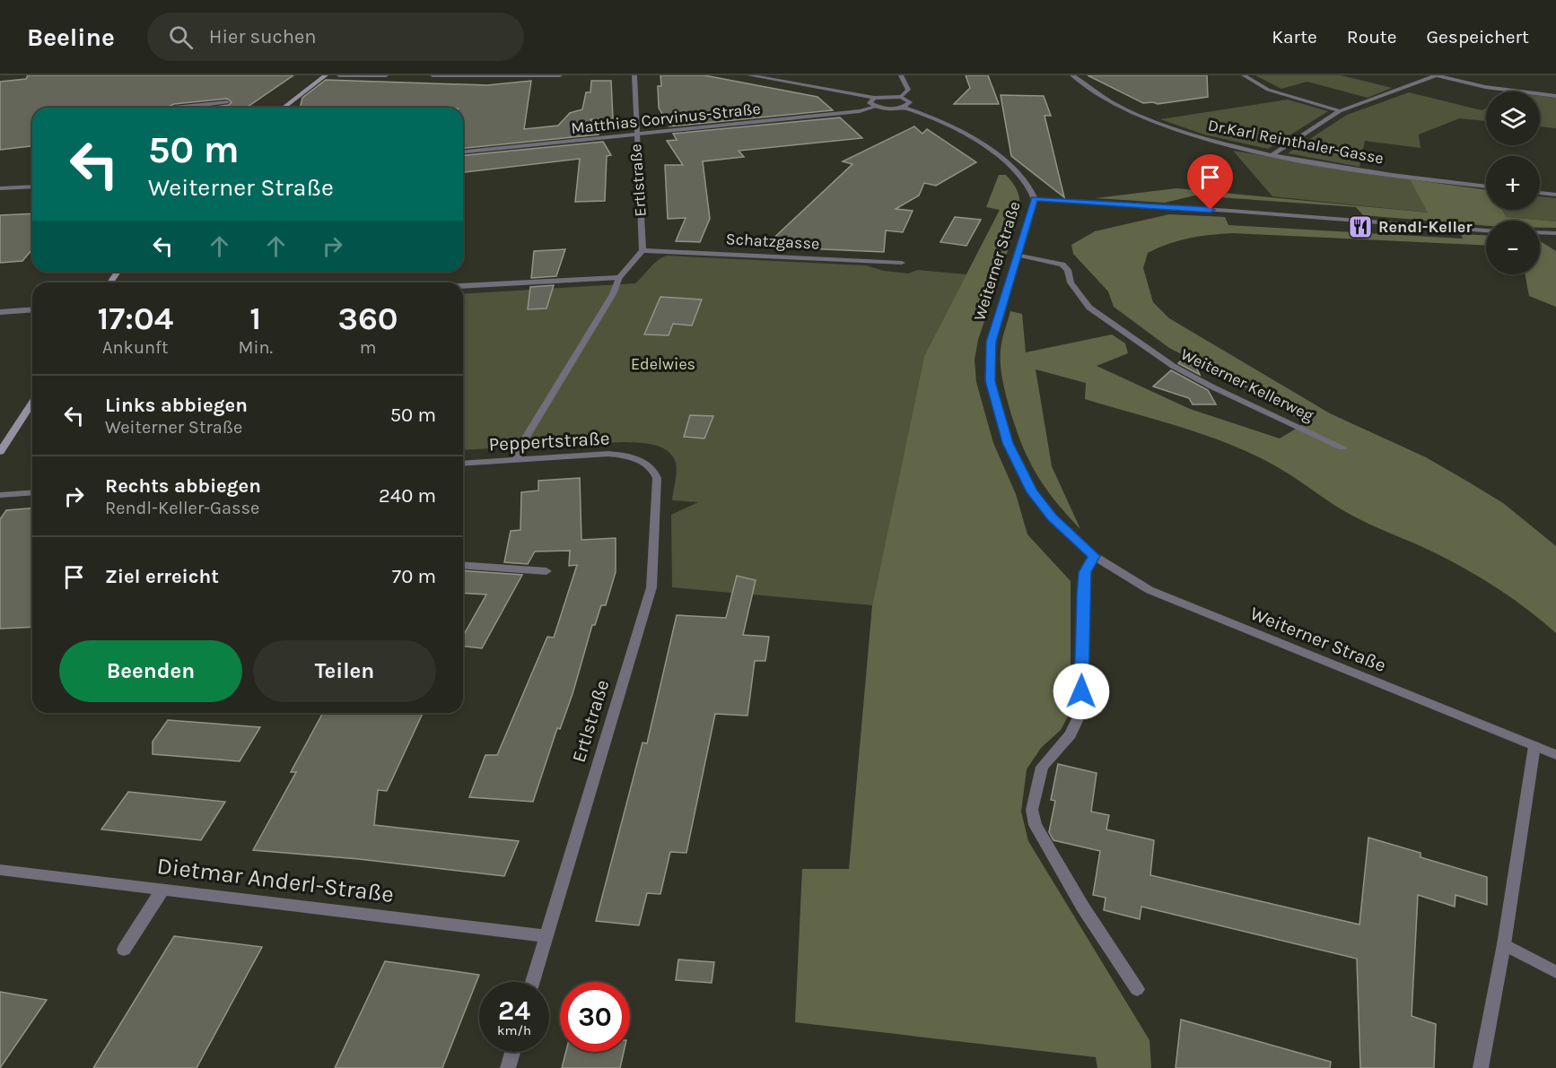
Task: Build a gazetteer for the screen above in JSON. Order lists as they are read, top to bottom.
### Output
{
  "streets": {
    "street": [
      "Matthias Corvinus-Straße",
      "Dr.Karl Reinthaler-Gasse",
      "Ertlstraße",
      "Schatzgasse",
      "Weiterner Straße",
      "Weiterner Kellerweg",
      "Peppertstraße",
      "Dietmar Anderl-Straße"
    ]
  },
  "crossings": [
    ["Matthias Corvinus-Straße", "Ertlstraße"],
    ["Matthias Corvinus-Straße", "Weiterner Straße"],
    ["Ertlstraße", "Schatzgasse"],
    ["Ertlstraße", "Peppertstraße"],
    ["Ertlstraße", "Dietmar Anderl-Straße"],
    ["Weiterner Straße", "Weiterner Kellerweg"]
  ],
  "parks": ["Edelwies"],
  "places": {
    "restaurant": ["Rendl-Keller"]
  },
  "page": {
    "header": "Beeline",
    "search": "Hier suchen",
    "nav": ["Karte", "Route", "Gespeichert"],
    "map_buttons": ["+", "−"],
    "turn": ["50 m", "Weiterner Straße"],
    "eta": [
      "17:04",
      "Ankunft",
      "1",
      "Min.",
      "360",
      "m"
    ],
    "list": [
      {
        "name": "Links abbiegen",
        "note": "Weiterner Straße",
        "value": "50 m"
      },
      {
        "name": "Rechts abbiegen",
        "note": "Rendl-Keller-Gasse",
        "value": "240 m"
      },
      {
        "name": "Ziel erreicht",
        "value": "70 m"
      }
    ],
    "buttons": ["Beenden", "Teilen"],
    "speed": "24 km/h",
    "limit": "30"
  }
}
